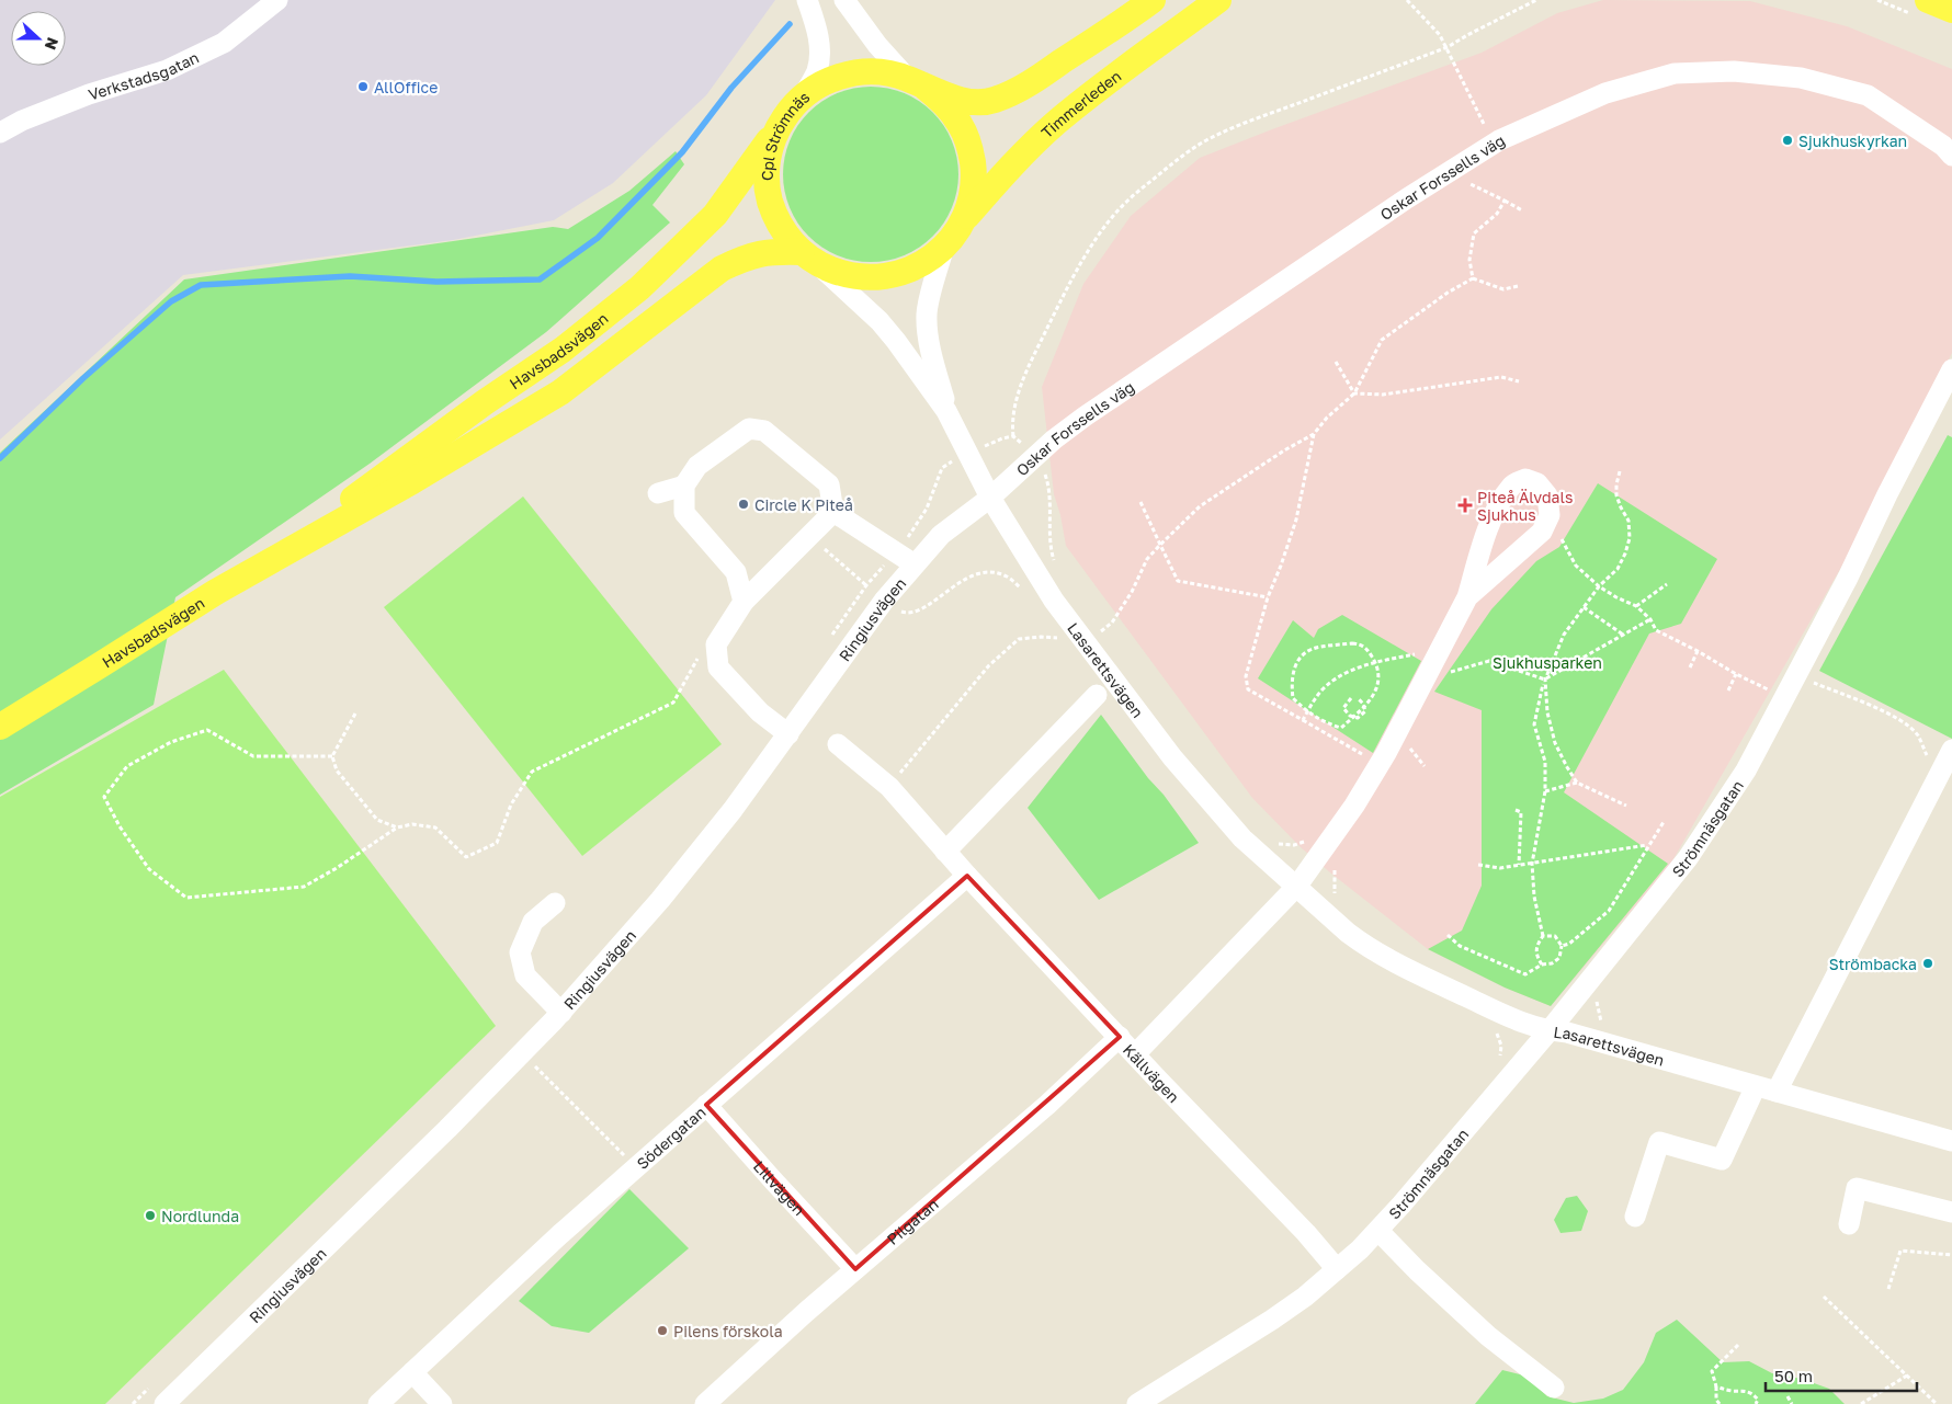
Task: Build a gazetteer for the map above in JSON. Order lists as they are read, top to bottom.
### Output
{
  "streets": {
    "main road": ["Timmerleden", "Cpl Strömnäs", "Havsbadsvägen"],
    "street": [
      "Verkstadsgatan",
      "Oskar Forssells väg",
      "Ringiusvägen",
      "Lasarettsvägen",
      "Strömnäsgatan",
      "Källvägen",
      "Södergatan",
      "Lillvägen",
      "Pilgatan"
    ]
  },
  "crossings": [
    ["Timmerleden", "Cpl Strömnäs"],
    ["Cpl Strömnäs", "Havsbadsvägen"],
    ["Cpl Strömnäs", "Lasarettsvägen"],
    ["Oskar Forssells väg", "Ringiusvägen"],
    ["Oskar Forssells väg", "Lasarettsvägen"],
    ["Havsbadsvägen", "Lasarettsvägen"],
    ["Ringiusvägen", "Lasarettsvägen"],
    ["Lasarettsvägen", "Strömnäsgatan"],
    ["Strömnäsgatan", "Källvägen"],
    ["Källvägen", "Södergatan"],
    ["Källvägen", "Pilgatan"],
    ["Södergatan", "Lillvägen"],
    ["Lillvägen", "Pilgatan"]
  ],
  "parks": ["Sjukhusparken"],
  "places": {
    "other": [
      "AllOffice",
      "Sjukhuskyrkan",
      "Circle K Piteå",
      "Strömbacka",
      "Nordlunda",
      "Pilens förskola"
    ],
    "health": ["Piteå Älvdals Sjukhus"]
  },
  "scale_bar": "50 m",
  "north": "right"
}
